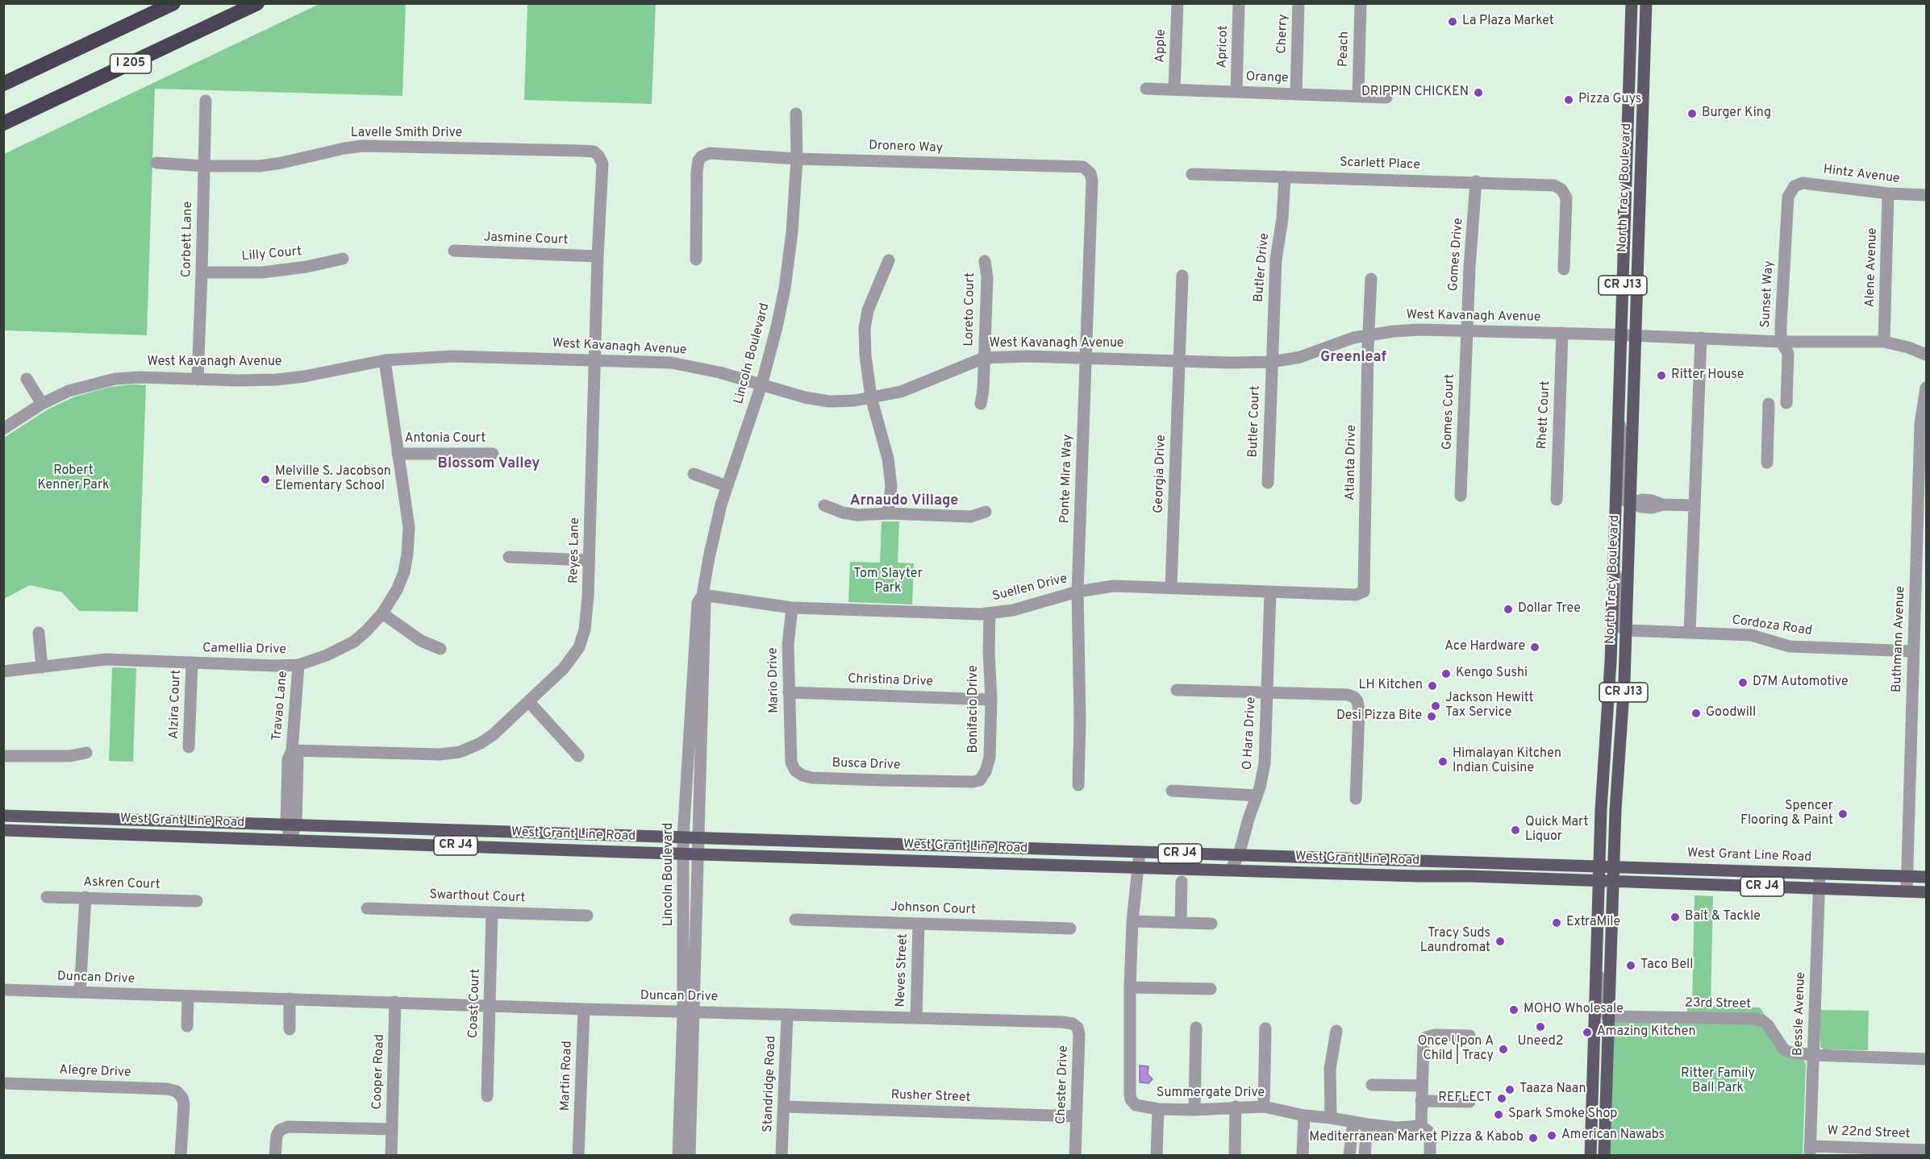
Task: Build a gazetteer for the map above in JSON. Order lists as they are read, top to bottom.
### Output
{
  "streets": {
    "highway": ["I 205"],
    "main road": [
      "North Tracy Boulevard",
      "CR J13",
      "West Grant Line Road",
      "CR J4"
    ],
    "street": [
      "Cherry",
      "Apple",
      "Apricot",
      "Peach",
      "Orange",
      "Lavelle Smith Drive",
      "Dronero Way",
      "Scarlett Place",
      "Hintz Avenue",
      "Corbett Lane",
      "Jasmine Court",
      "Lilly Court",
      "Gomes Drive",
      "Butler Drive",
      "Alene Avenue",
      "Sunset Way",
      "Loreto Court",
      "West Kavanagh Avenue",
      "Lincoln Boulevard",
      "Gomes Court",
      "Rhett Court",
      "Butler Court",
      "Antonia Court",
      "Atlanta Drive",
      "Georgia Drive",
      "Ponte Mira Way",
      "Reyes Lane",
      "Suellen Drive",
      "Cordoza Road",
      "Buthmann Avenue",
      "Camellia Drive",
      "Mario Drive",
      "Christina Drive",
      "Alzira Court",
      "Travao Lane",
      "Bonifacio Drive",
      "O Hara Drive",
      "Busca Drive",
      "Askren Court",
      "Swarthout Court",
      "Johnson Court",
      "Neves Street",
      "Duncan Drive",
      "Coast Court",
      "23rd Street",
      "Bessle Avenue",
      "Alegre Drive",
      "Cooper Road",
      "Martin Road",
      "Standridge Road",
      "Chester Drive",
      "Summergate Drive",
      "Rusher Street",
      "W 22nd Street"
    ]
  },
  "crossings": [
    ["Cherry", "Orange"],
    ["Apple", "Orange"],
    ["Apricot", "Orange"],
    ["Peach", "Orange"],
    ["Lavelle Smith Drive", "Corbett Lane"],
    ["Lavelle Smith Drive", "Reyes Lane"],
    ["Dronero Way", "Lincoln Boulevard"],
    ["Dronero Way", "Ponte Mira Way"],
    ["Scarlett Place", "Gomes Drive"],
    ["Scarlett Place", "Butler Drive"],
    ["Hintz Avenue", "Alene Avenue"],
    ["Hintz Avenue", "Sunset Way"],
    ["North Tracy Boulevard", "West Kavanagh Avenue"],
    ["North Tracy Boulevard", "Cordoza Road"],
    ["North Tracy Boulevard", "West Grant Line Road"],
    ["North Tracy Boulevard", "23rd Street"],
    ["Corbett Lane", "Lilly Court"],
    ["Corbett Lane", "West Kavanagh Avenue"],
    ["Jasmine Court", "Reyes Lane"],
    ["Gomes Drive", "West Kavanagh Avenue"],
    ["Gomes Drive", "Gomes Court"],
    ["Butler Drive", "West Kavanagh Avenue"],
    ["Butler Drive", "Butler Court"],
    ["Alene Avenue", "West Kavanagh Avenue"],
    ["Sunset Way", "West Kavanagh Avenue"],
    ["Loreto Court", "West Kavanagh Avenue"],
    ["West Kavanagh Avenue", "Lincoln Boulevard"],
    ["West Kavanagh Avenue", "Gomes Court"],
    ["West Kavanagh Avenue", "Rhett Court"],
    ["West Kavanagh Avenue", "Butler Court"],
    ["West Kavanagh Avenue", "Atlanta Drive"],
    ["West Kavanagh Avenue", "Georgia Drive"],
    ["West Kavanagh Avenue", "Ponte Mira Way"],
    ["West Kavanagh Avenue", "Reyes Lane"],
    ["West Kavanagh Avenue", "Camellia Drive"],
    ["Lincoln Boulevard", "Suellen Drive"],
    ["Lincoln Boulevard", "West Grant Line Road"],
    ["Lincoln Boulevard", "Duncan Drive"],
    ["Antonia Court", "Camellia Drive"],
    ["Atlanta Drive", "Suellen Drive"],
    ["Georgia Drive", "Suellen Drive"],
    ["Ponte Mira Way", "Suellen Drive"],
    ["Reyes Lane", "Travao Lane"],
    ["Suellen Drive", "Mario Drive"],
    ["Suellen Drive", "Bonifacio Drive"],
    ["Suellen Drive", "O Hara Drive"],
    ["Cordoza Road", "Buthmann Avenue"],
    ["Buthmann Avenue", "West Grant Line Road"],
    ["Camellia Drive", "Alzira Court"],
    ["Camellia Drive", "Travao Lane"],
    ["Mario Drive", "Christina Drive"],
    ["Mario Drive", "Busca Drive"],
    ["Christina Drive", "Bonifacio Drive"],
    ["Travao Lane", "West Grant Line Road"],
    ["Bonifacio Drive", "Busca Drive"],
    ["O Hara Drive", "West Grant Line Road"],
    ["West Grant Line Road", "Bessle Avenue"],
    ["West Grant Line Road", "Summergate Drive"],
    ["Swarthout Court", "Coast Court"],
    ["Johnson Court", "Neves Street"],
    ["Neves Street", "Duncan Drive"],
    ["Duncan Drive", "Coast Court"],
    ["Duncan Drive", "Cooper Road"],
    ["Duncan Drive", "Martin Road"],
    ["Duncan Drive", "Standridge Road"],
    ["Duncan Drive", "Chester Drive"],
    ["23rd Street", "Bessle Avenue"],
    ["Bessle Avenue", "W 22nd Street"],
    ["Standridge Road", "Rusher Street"],
    ["Chester Drive", "Rusher Street"]
  ],
  "districts": ["Greenleaf", "Blossom Valley", "Arnaudo Village"],
  "parks": ["Robert Kenner Park", "Tom Slayter Park", "Ritter Family Ball Park"],
  "places": [
    "La Plaza Market",
    "DRIPPIN CHICKEN",
    "Pizza Guys",
    "Burger King",
    "Ritter House",
    "Melville S. Jacobson Elementary School",
    "Dollar Tree",
    "Ace Hardware",
    "Kengo Sushi",
    "D7M Automotive",
    "LH Kitchen",
    "Jackson Hewitt Tax Service",
    "Goodwill",
    "Desi Pizza Bite",
    "Himalayan Kitchen Indian Cuisine",
    "Spencer Flooring & Paint",
    "Quick Mart Liquor",
    "Bait & Tackle",
    "ExtraMile",
    "Tracy Suds Laundromat",
    "Taco Bell",
    "MOHO Wholesale",
    "Uneed2",
    "Amazing Kitchen",
    "Once Upon A Child | Tracy",
    "Taaza Naan",
    "REFLECT",
    "Spark Smoke Shop",
    "American Nawabs",
    "Mediterranean Market Pizza & Kabob"
  ]
}
